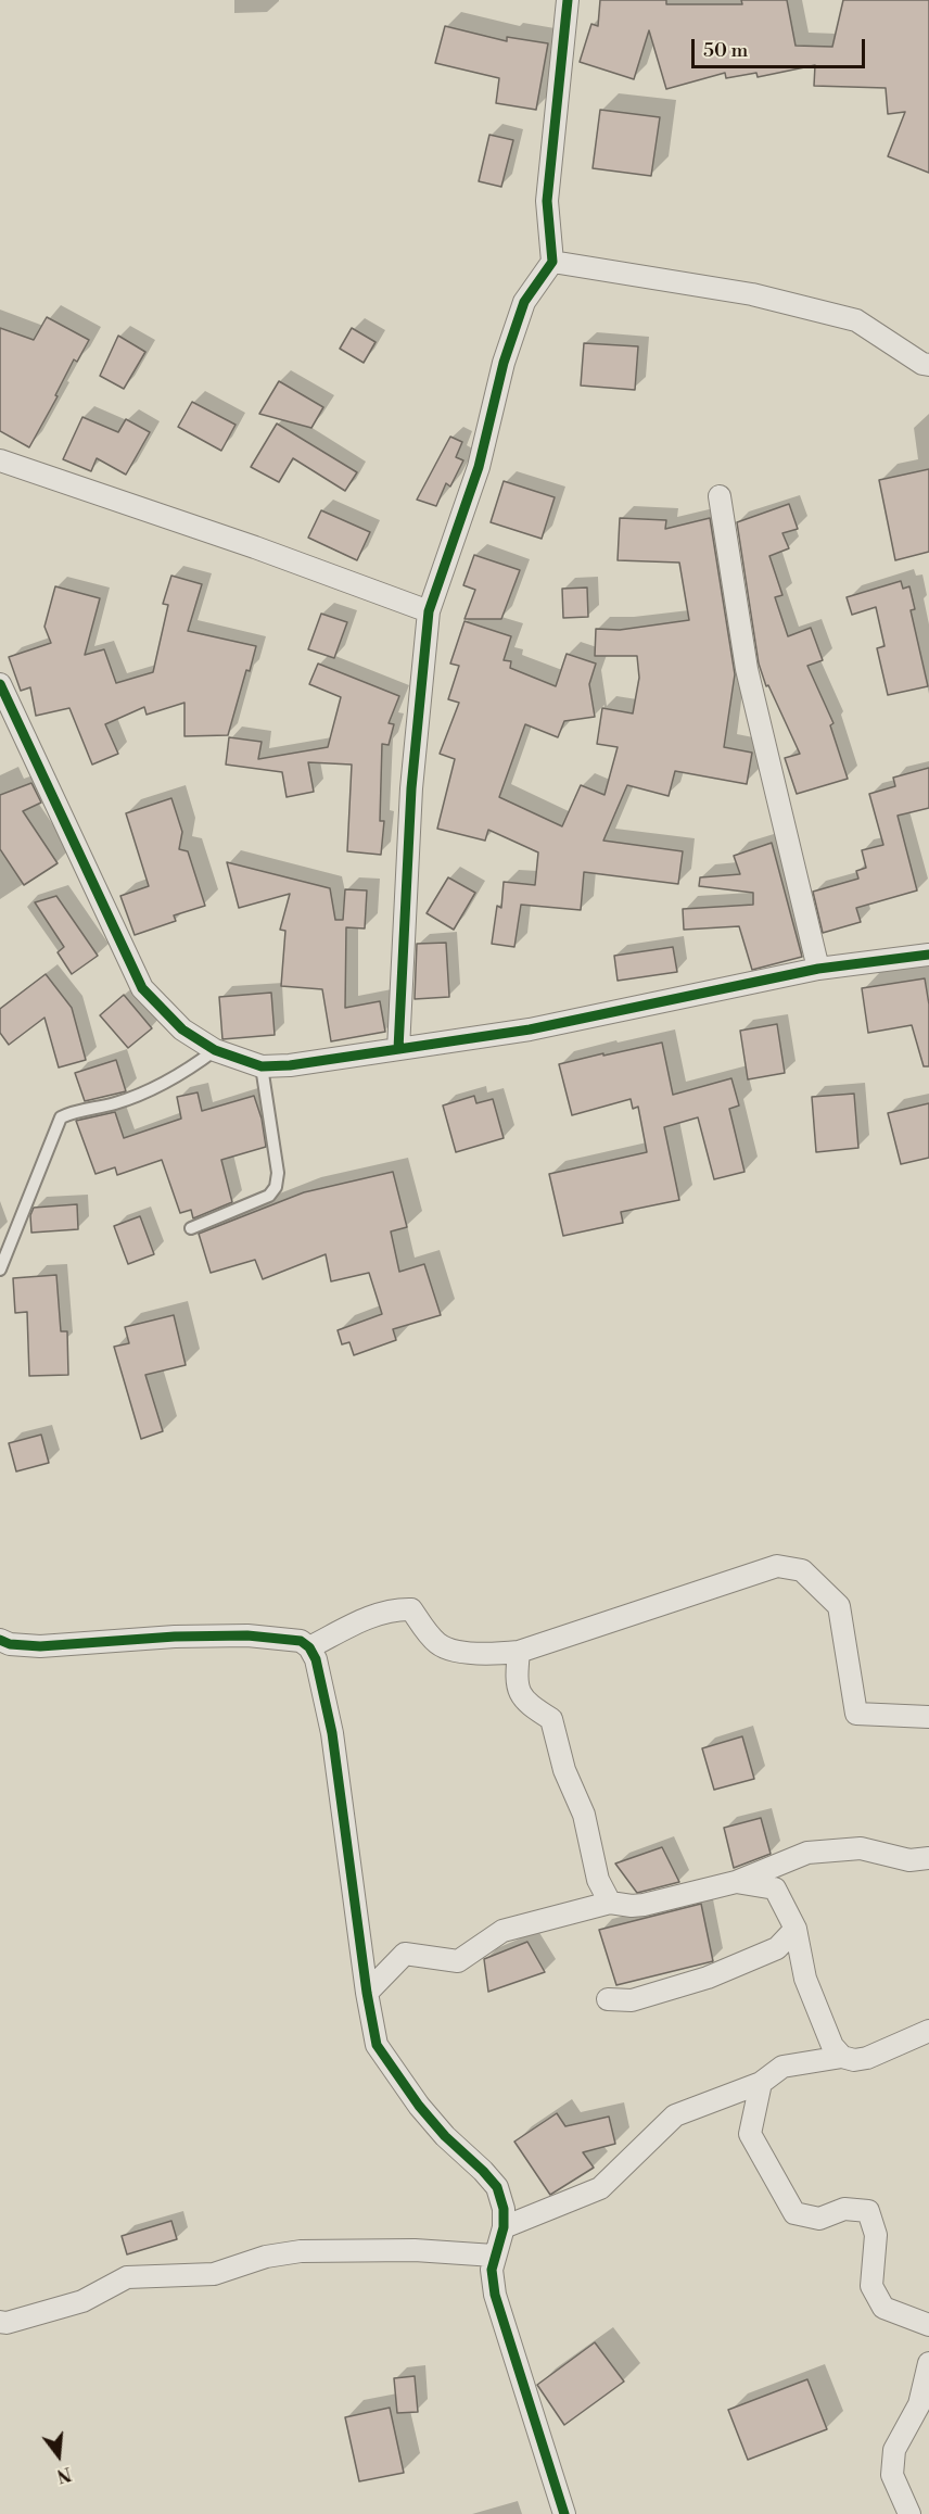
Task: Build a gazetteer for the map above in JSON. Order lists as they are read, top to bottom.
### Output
{
  "scale_bar": "50 m",
  "north": "bottom"
}
